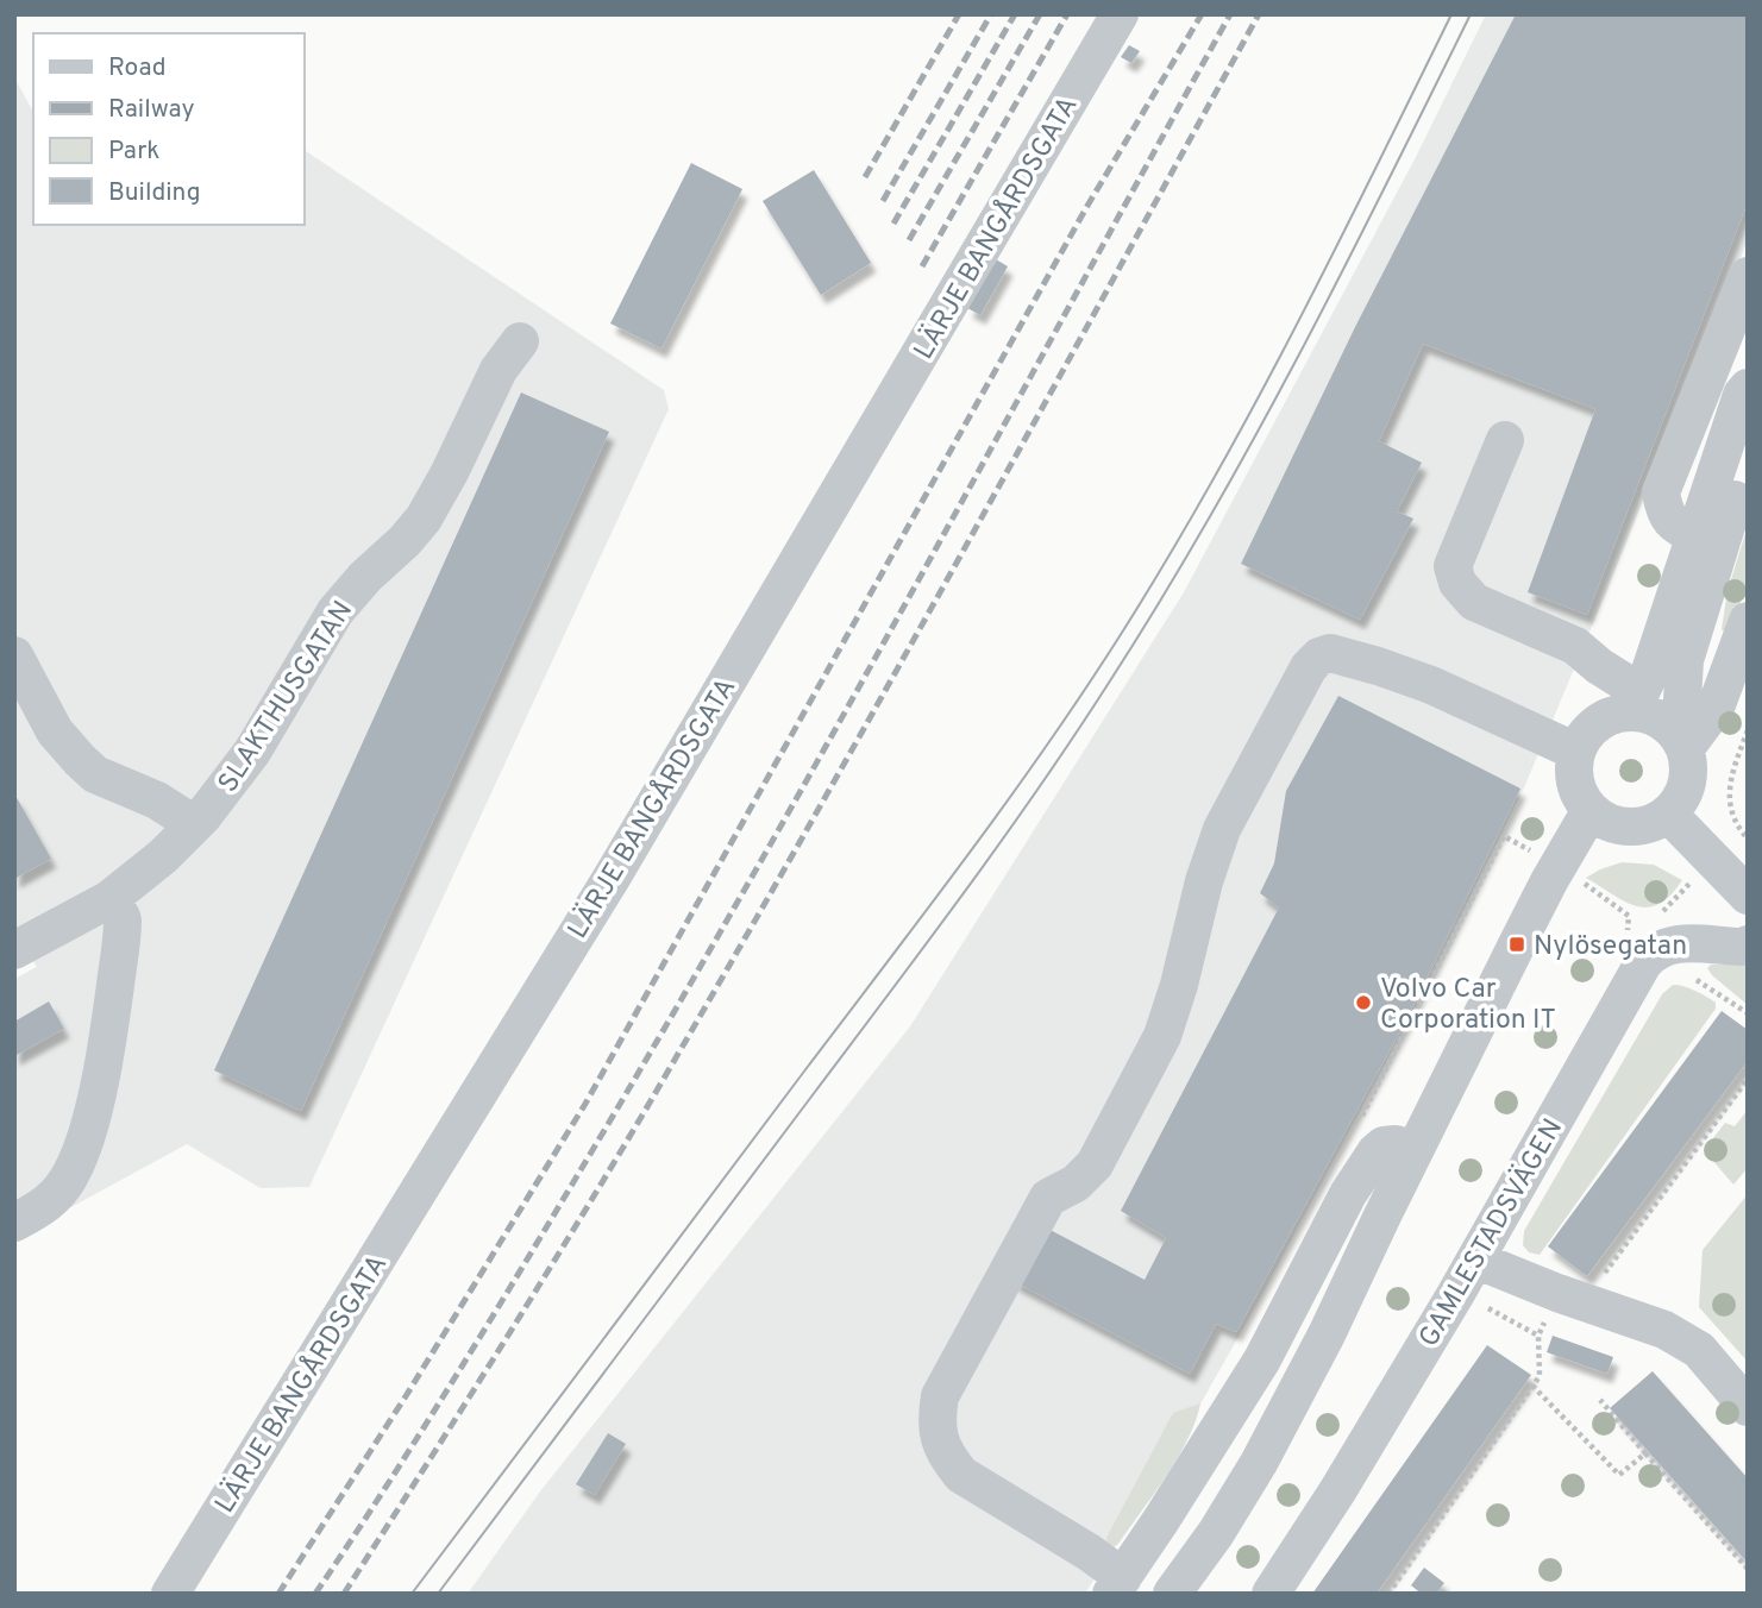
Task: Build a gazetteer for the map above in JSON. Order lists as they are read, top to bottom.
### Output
{
  "streets": {
    "street": ["LÄRJE BANGÅRDSGATA", "SLAKTHUSGATAN", "GAMLESTADSVÄGEN"]
  },
  "places": {
    "transit": ["Nylösegatan"],
    "other": ["Volvo Car Corporation IT"]
  },
  "legend": [
    "Road",
    "Railway",
    "Park",
    "Building"
  ]
}
